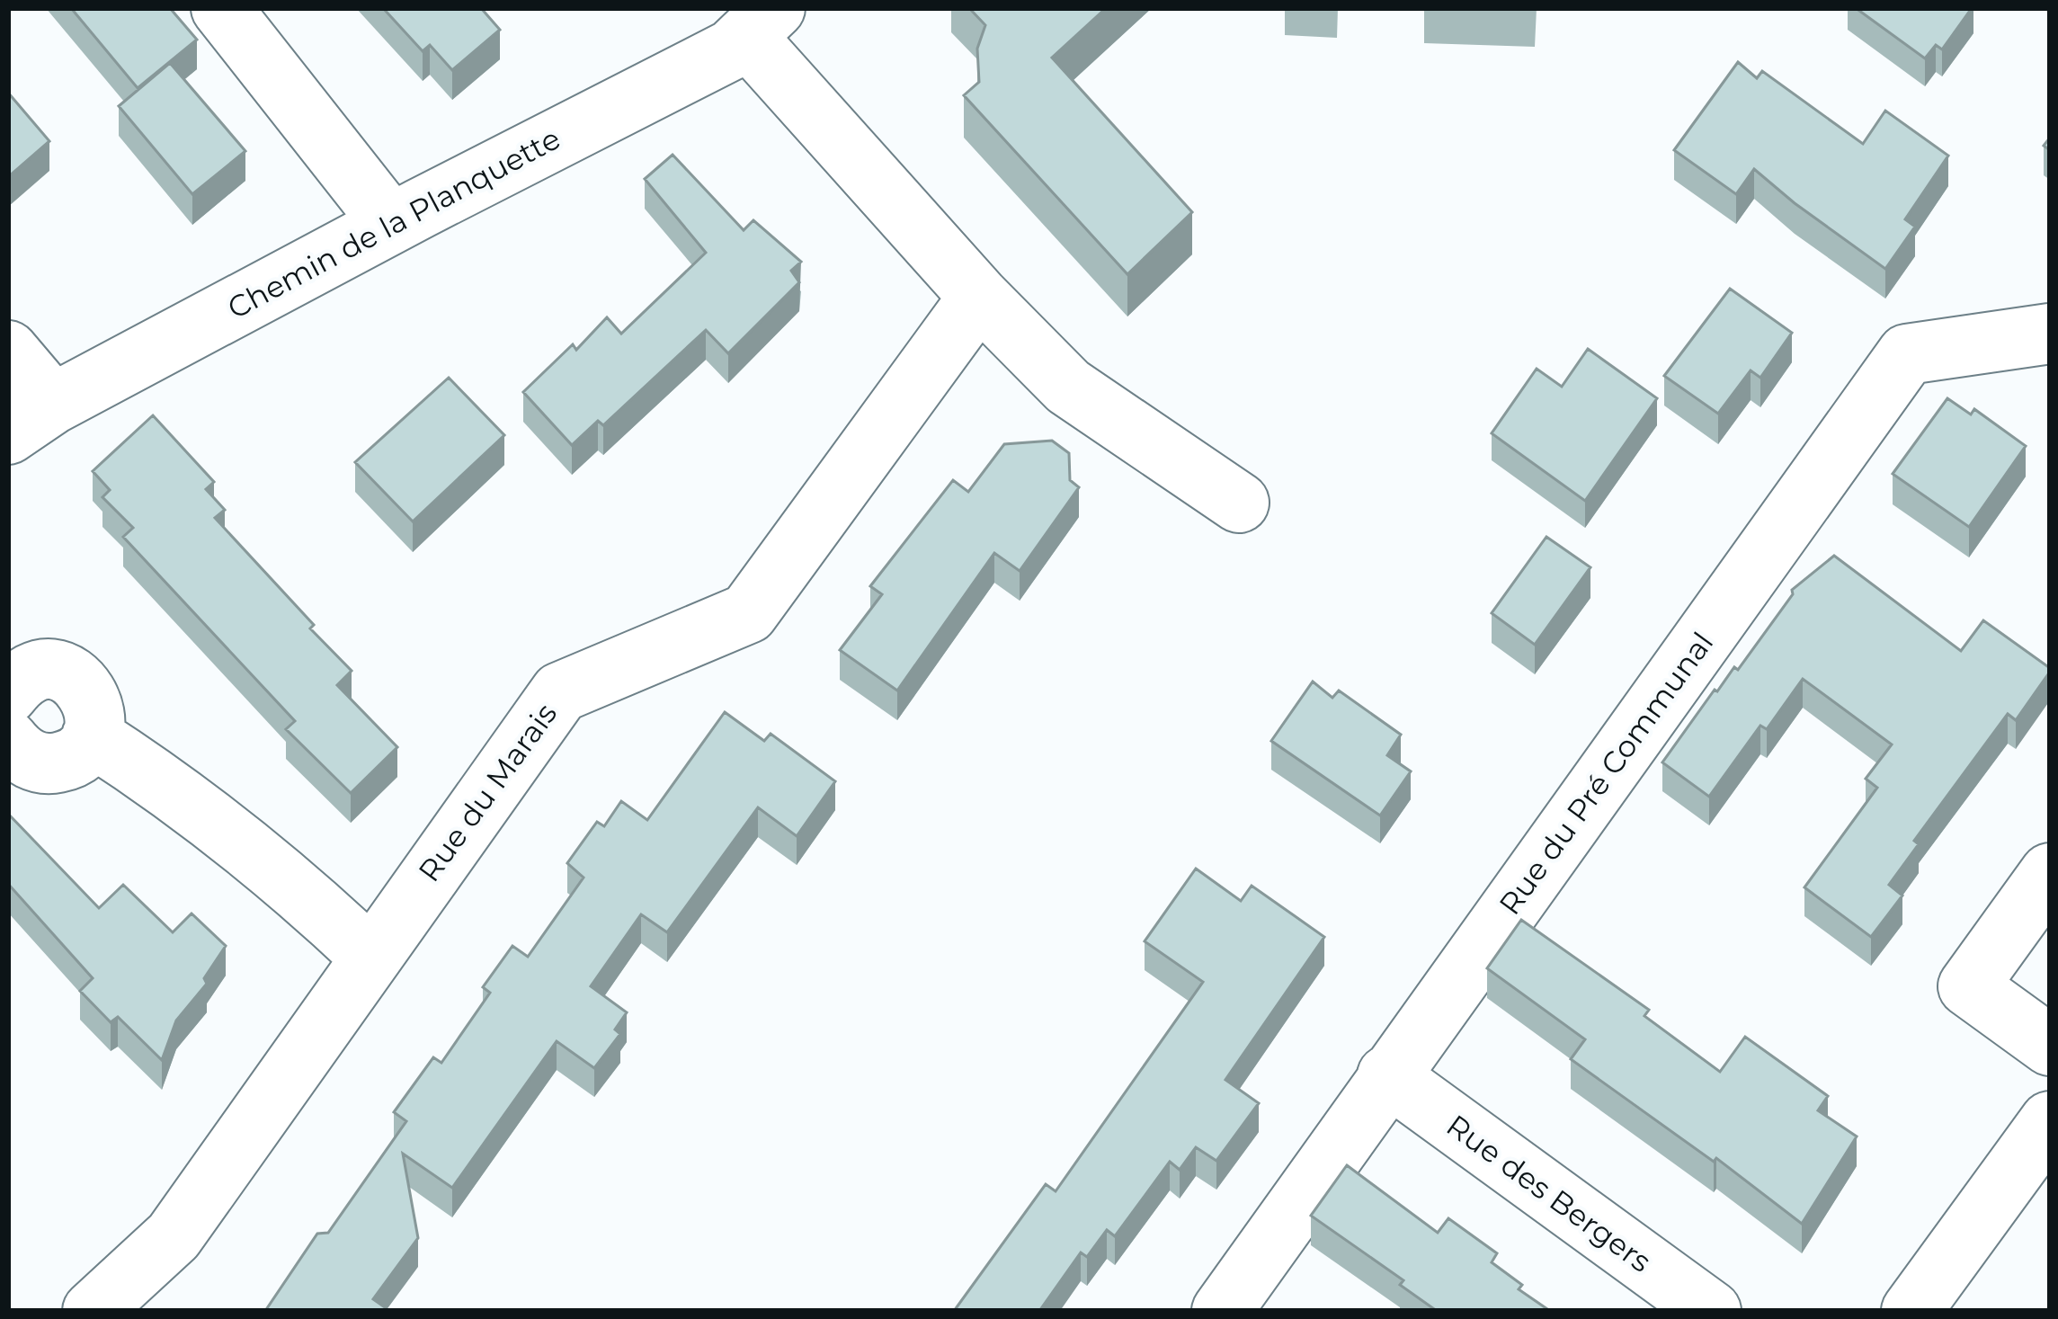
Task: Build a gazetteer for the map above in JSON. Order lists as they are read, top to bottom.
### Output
{
  "streets": {
    "street": [
      "Chemin de la Planquette",
      "Rue du Pré Communal",
      "Rue du Marais",
      "Rue des Bergers"
    ]
  },
  "crossings": [
    ["Rue du Pré Communal", "Rue des Bergers"]
  ]
}
